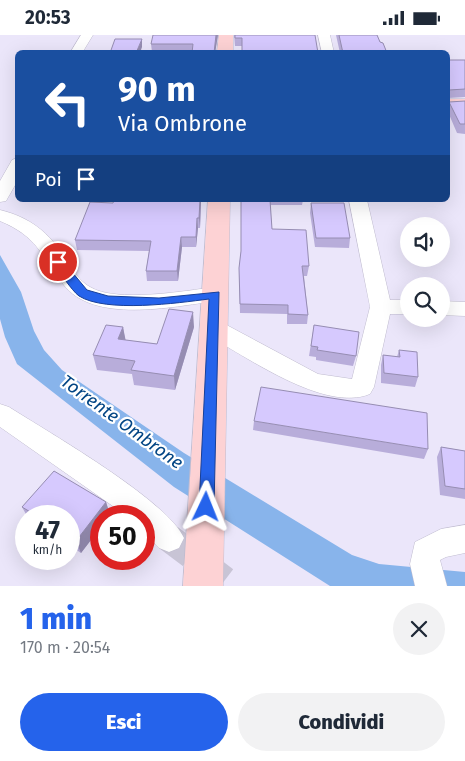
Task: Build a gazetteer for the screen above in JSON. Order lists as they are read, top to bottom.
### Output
{
  "water": ["Torrente Ombrone"],
  "page": {
    "status": "20:53",
    "turn": ["90 m", "Via Ombrone"],
    "then": "Poi",
    "speed": "47 km/h",
    "limit": "50",
    "heading": ["1 min", "170 m · 20:54"],
    "buttons": ["Esci", "Condividi"]
  }
}
